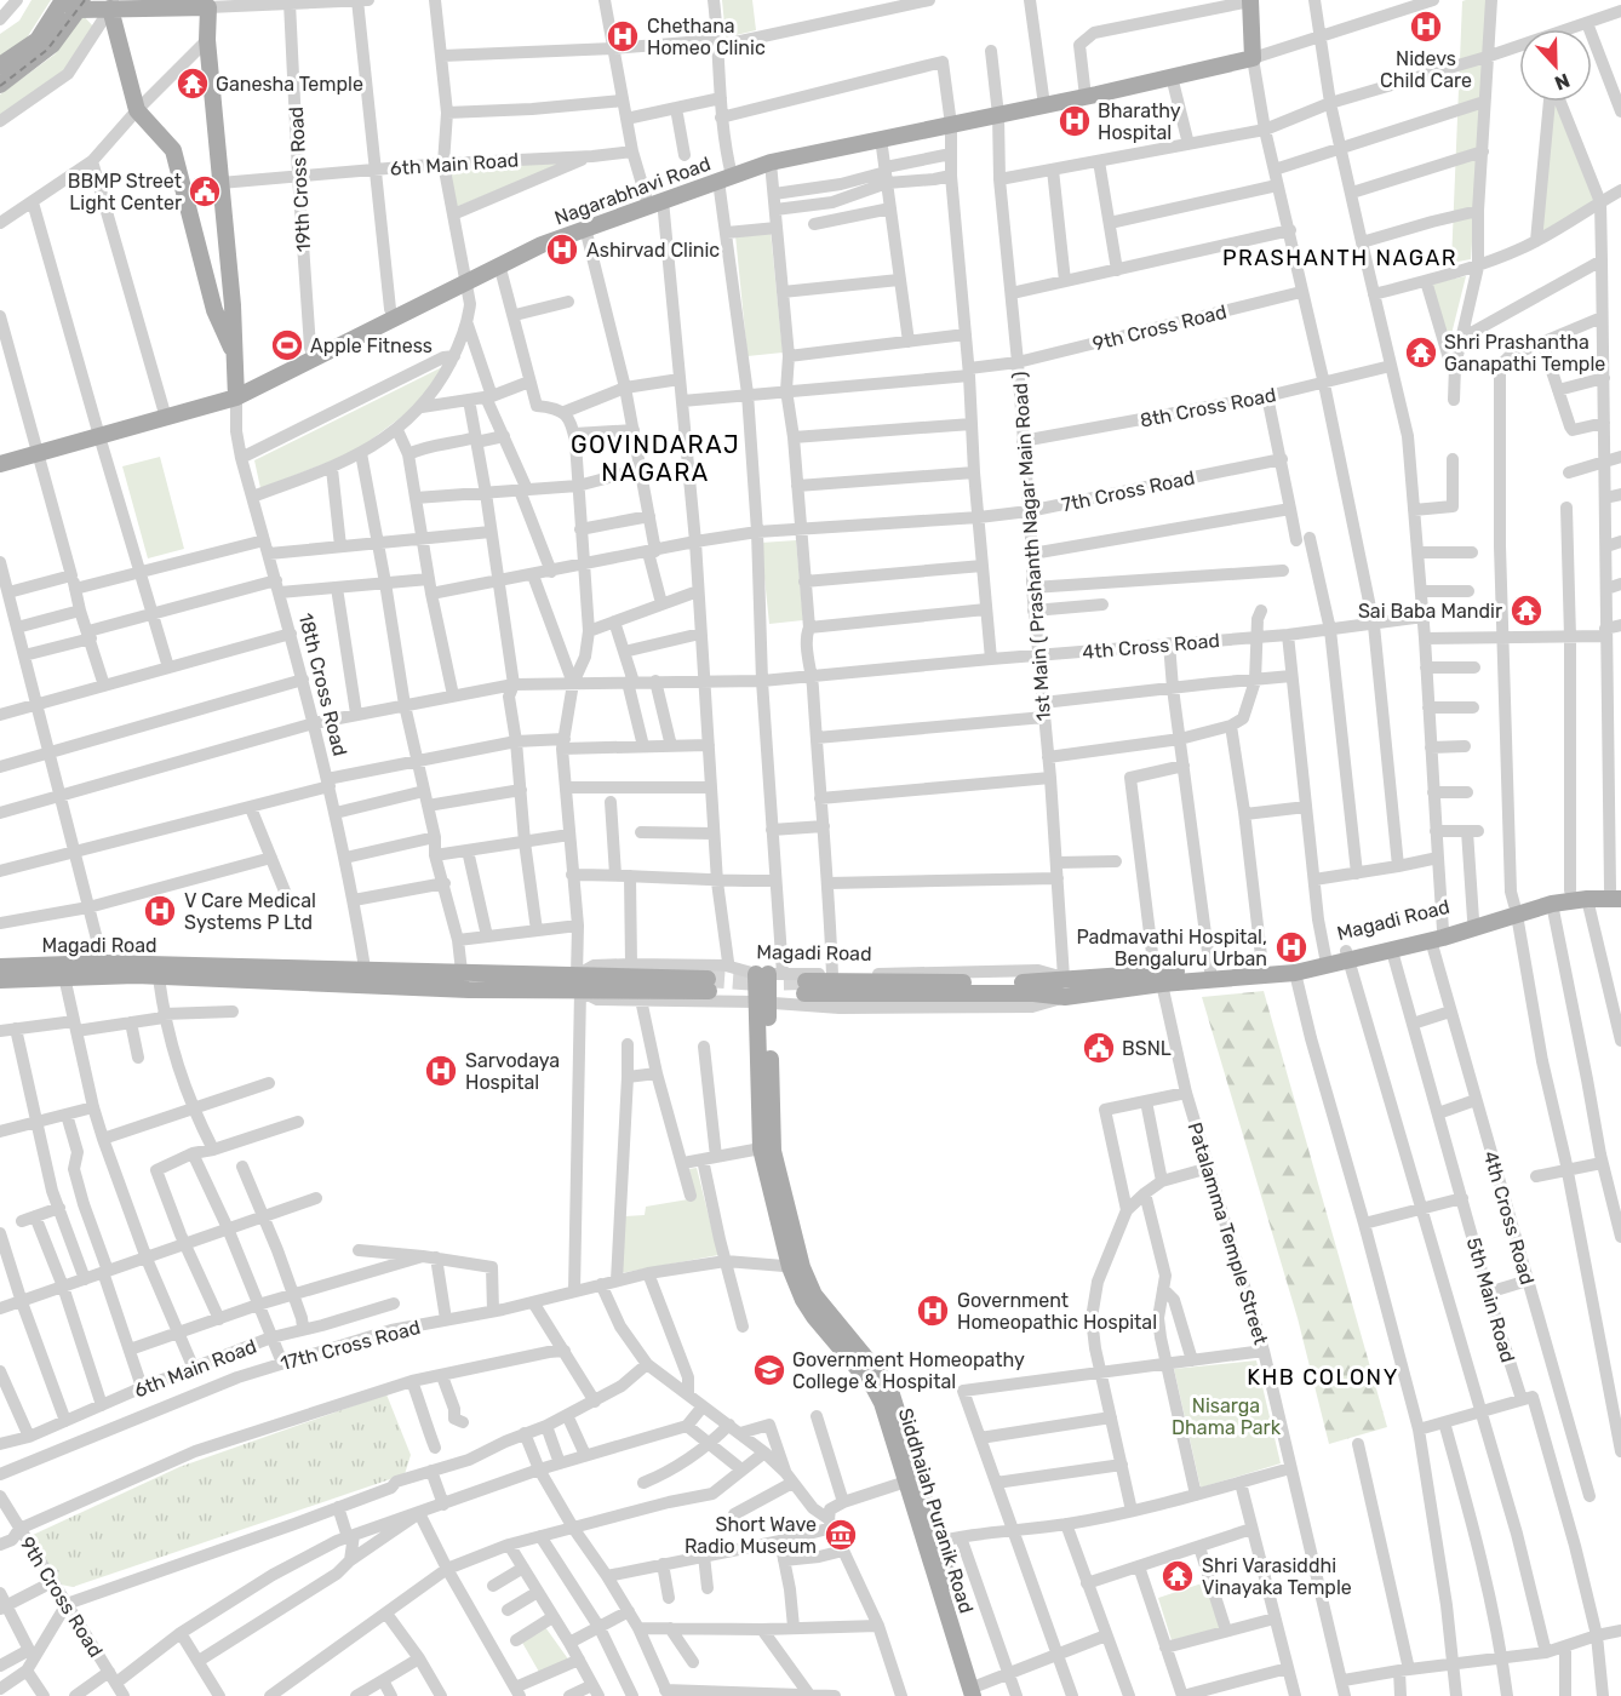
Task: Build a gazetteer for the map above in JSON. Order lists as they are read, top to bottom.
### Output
{
  "streets": {
    "main road": ["Nagarabhavi Road", "Magadi Road", "Siddhaiah Puranik Road"],
    "street": [
      "6th Main Road",
      "19th Cross Road",
      "9th Cross Road",
      "8th Cross Road",
      "7th Cross Road",
      "1st Main ( Prashanth Nagar Main Road )",
      "4th Cross Road",
      "18th Cross Road",
      "Patalamma Temple Street",
      "5th Main Road",
      "17th Cross Road"
    ]
  },
  "crossings": [
    ["6th Main Road", "19th Cross Road"],
    ["19th Cross Road", "Nagarabhavi Road"],
    ["Nagarabhavi Road", "1st Main ( Prashanth Nagar Main Road )"],
    ["Nagarabhavi Road", "18th Cross Road"],
    ["9th Cross Road", "1st Main ( Prashanth Nagar Main Road )"],
    ["8th Cross Road", "1st Main ( Prashanth Nagar Main Road )"],
    ["8th Cross Road", "4th Cross Road"],
    ["7th Cross Road", "1st Main ( Prashanth Nagar Main Road )"],
    ["1st Main ( Prashanth Nagar Main Road )", "4th Cross Road"],
    ["1st Main ( Prashanth Nagar Main Road )", "Magadi Road"],
    ["4th Cross Road", "18th Cross Road"],
    ["4th Cross Road", "Magadi Road"],
    ["18th Cross Road", "Magadi Road"],
    ["Magadi Road", "Patalamma Temple Street"],
    ["Magadi Road", "5th Main Road"],
    ["Magadi Road", "Siddhaiah Puranik Road"],
    ["17th Cross Road", "Siddhaiah Puranik Road"]
  ],
  "districts": ["PRASHANTH NAGAR", "GOVINDARAJ NAGARA", "KHB COLONY"],
  "parks": ["Nisarga Dhama Park"],
  "places": {
    "hospital": [
      "Nidevs Child Care",
      "Chethana Homeo Clinic",
      "Bharathy Hospital",
      "Ashirvad Clinic",
      "V Care Medical Systems P Ltd",
      "Padmavathi Hospital, Bengaluru Urban",
      "Sarvodaya Hospital",
      "Government Homeopathic Hospital"
    ],
    "temple": [
      "Ganesha Temple",
      "Shri Prashantha Ganapathi Temple",
      "Sai Baba Mandir",
      "Shri Varasiddhi Vinayaka Temple"
    ],
    "public building": ["BBMP Street Light Center", "BSNL"],
    "sports": ["Apple Fitness"],
    "school or university": ["Government Homeopathy College & Hospital"],
    "museum": ["Short Wave Radio Museum"]
  },
  "north": "bottom"
}
